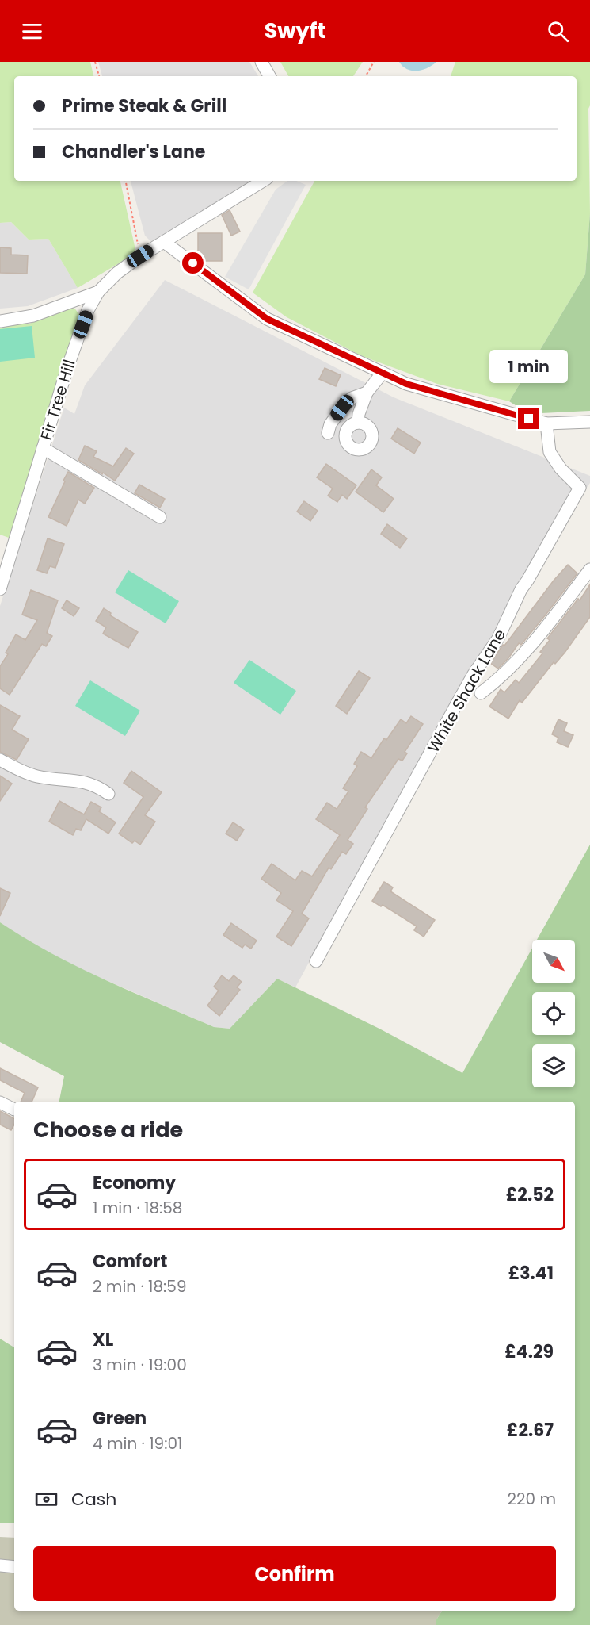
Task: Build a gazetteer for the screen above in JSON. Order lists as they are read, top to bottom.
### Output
{
  "streets": {
    "street": ["Fir Tree Hill", "White Shack Lane"]
  },
  "north": "bottom right",
  "page": {
    "header": "Swyft",
    "banner": ["Prime Steak & Grill", "Chandler's Lane"],
    "bubble": "1 min",
    "heading": "Choose a ride",
    "list": [
      {
        "name": "Economy",
        "note": "1 min · 18:58",
        "value": "£2.52"
      },
      {
        "name": "Comfort",
        "note": "2 min · 18:59",
        "value": "£3.41"
      },
      {
        "name": "XL",
        "note": "3 min · 19:00",
        "value": "£4.29"
      },
      {
        "name": "Green",
        "note": "4 min · 19:01",
        "value": "£2.67"
      }
    ],
    "pay": ["Cash", "220 m"],
    "buttons": "Confirm"
  }
}
